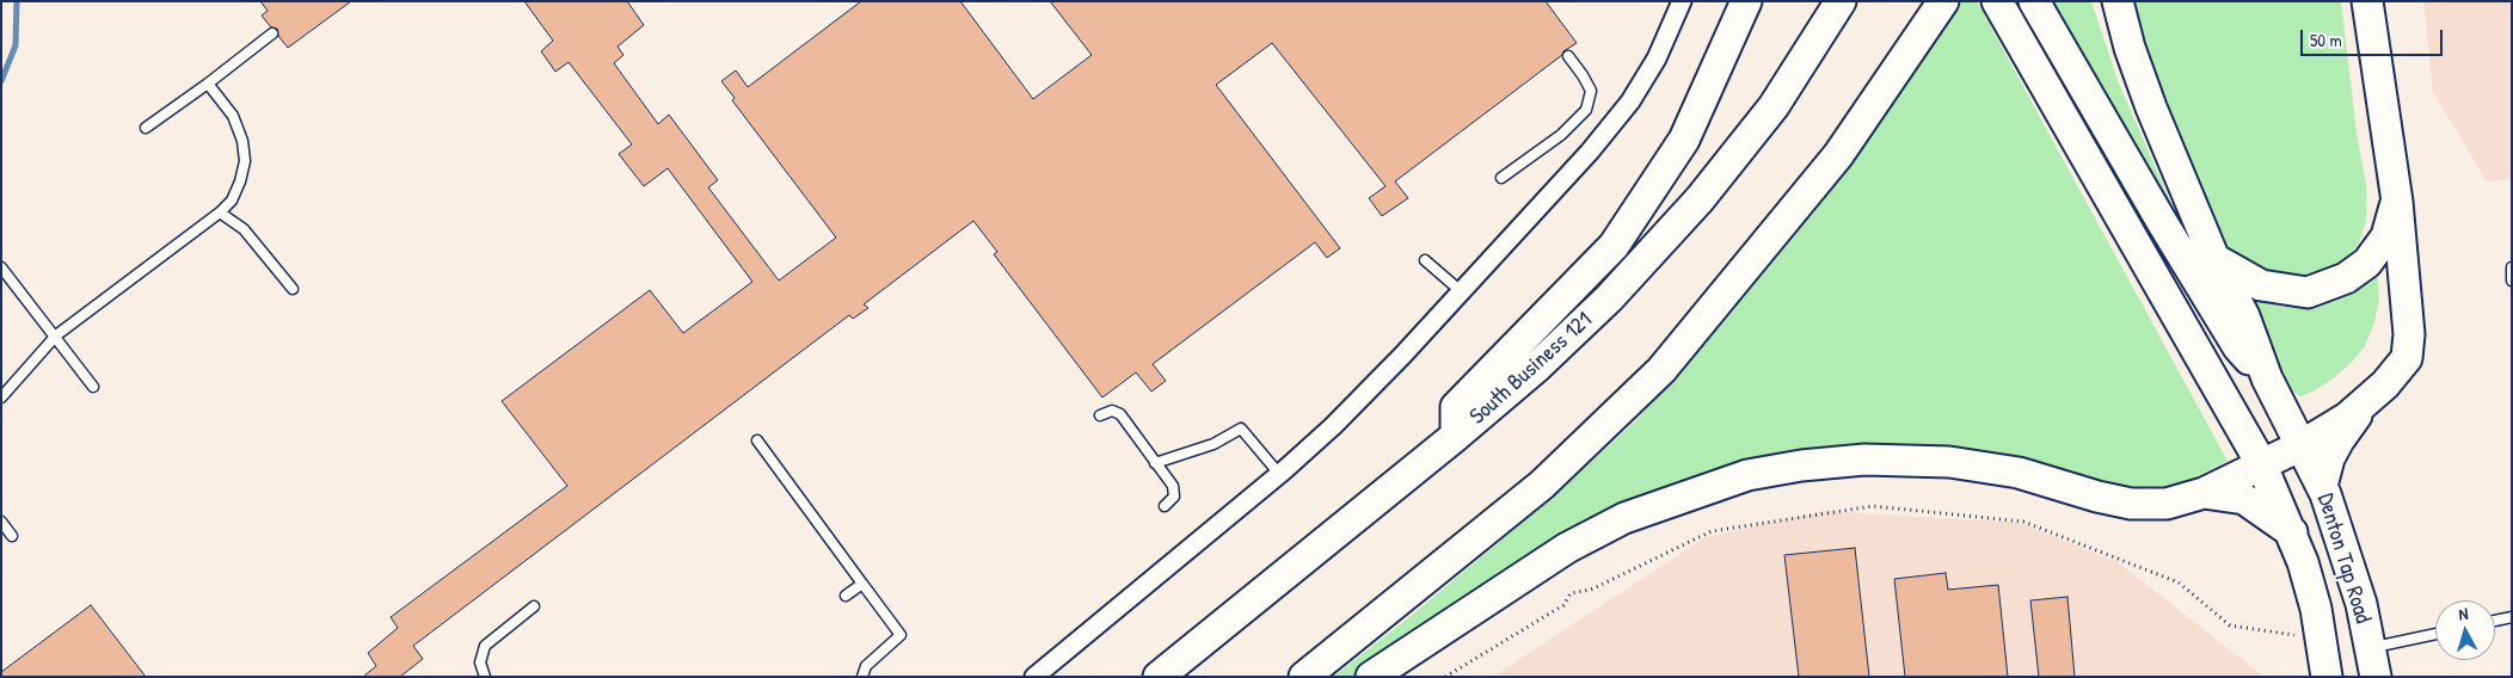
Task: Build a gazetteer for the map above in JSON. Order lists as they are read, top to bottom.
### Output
{
  "streets": {
    "main road": ["South Business 121", "Denton Tap Road"]
  },
  "scale_bar": "50 m",
  "north": "top"
}
